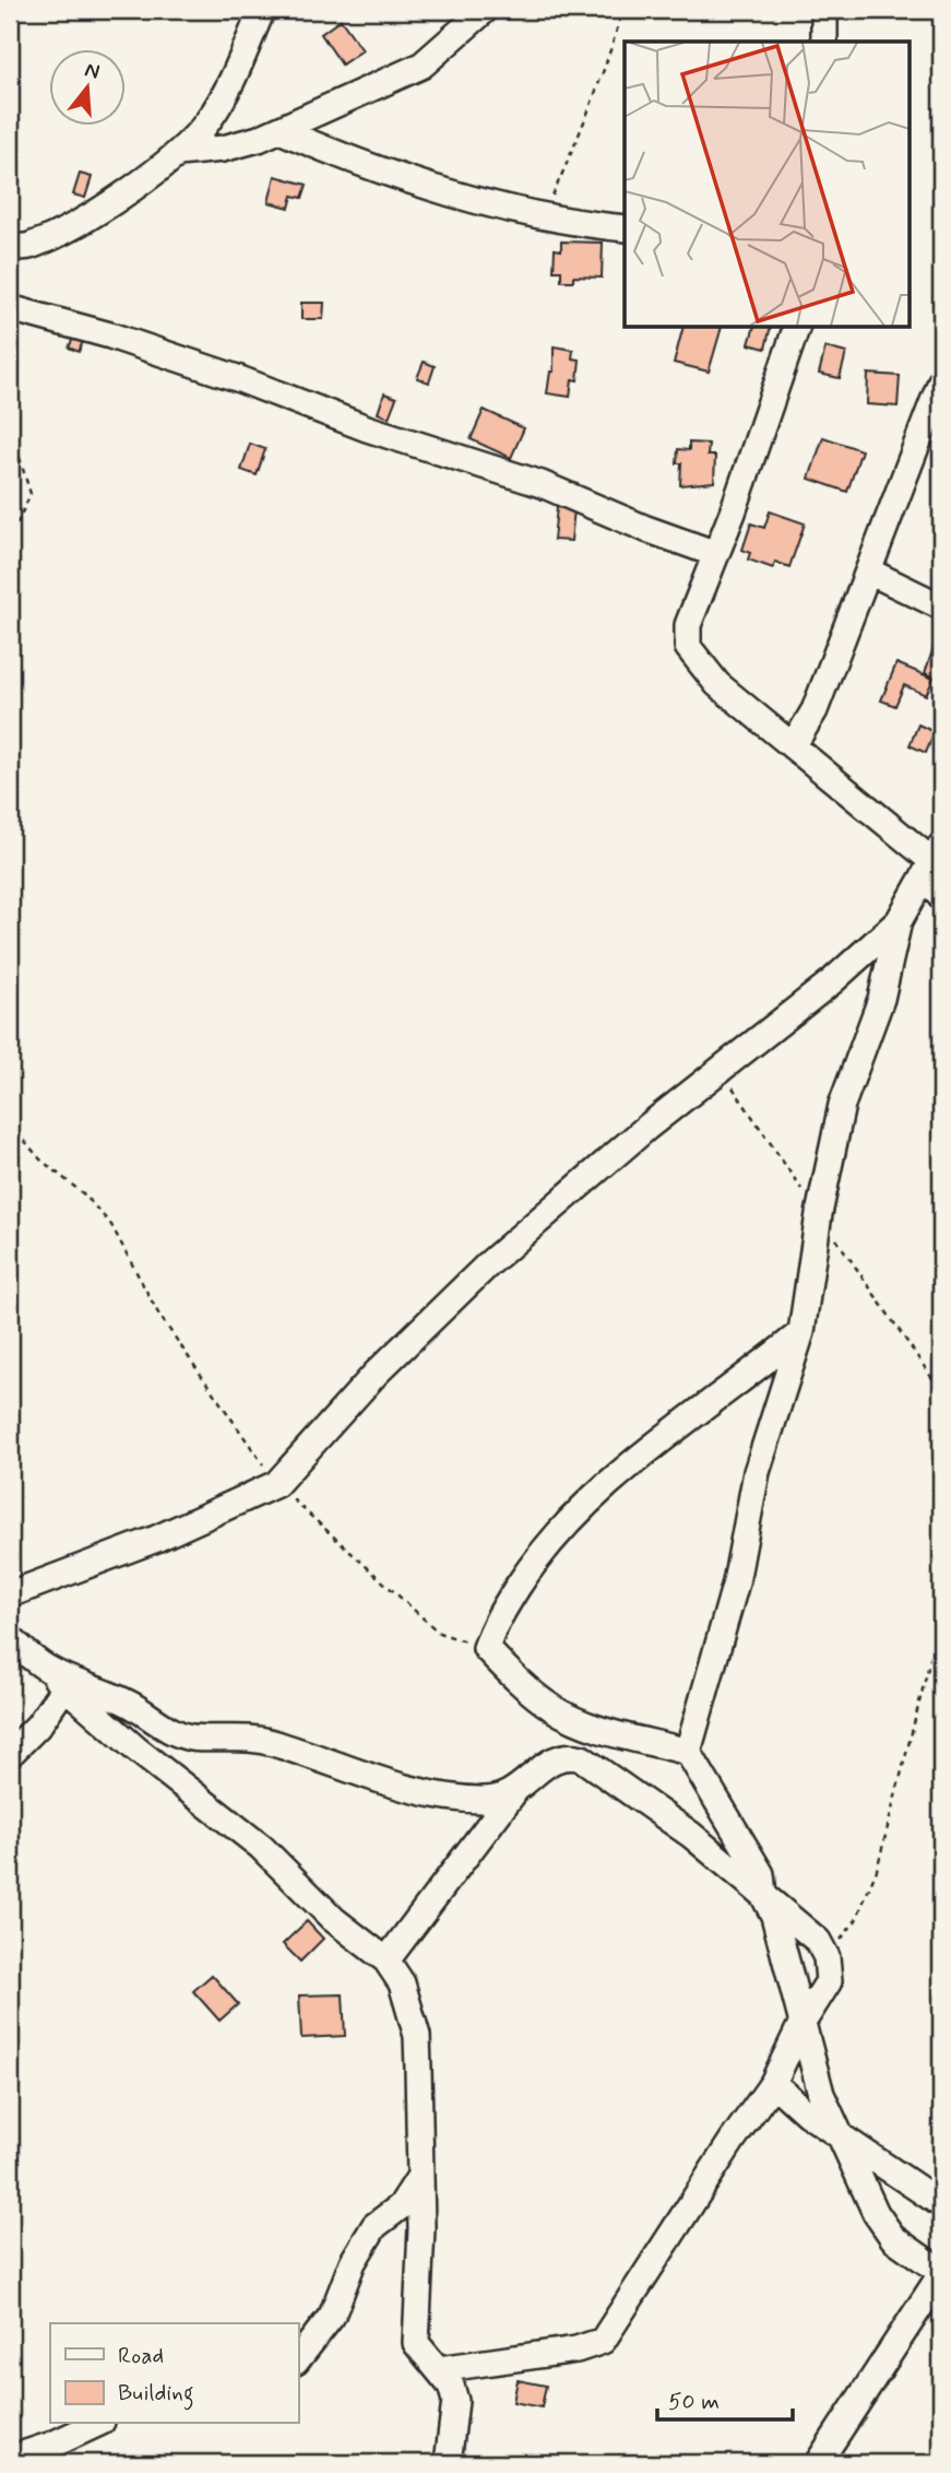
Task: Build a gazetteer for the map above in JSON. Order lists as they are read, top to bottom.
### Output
{
  "legend": ["Road", "Building"],
  "scale_bar": "50 m",
  "north": "top"
}
